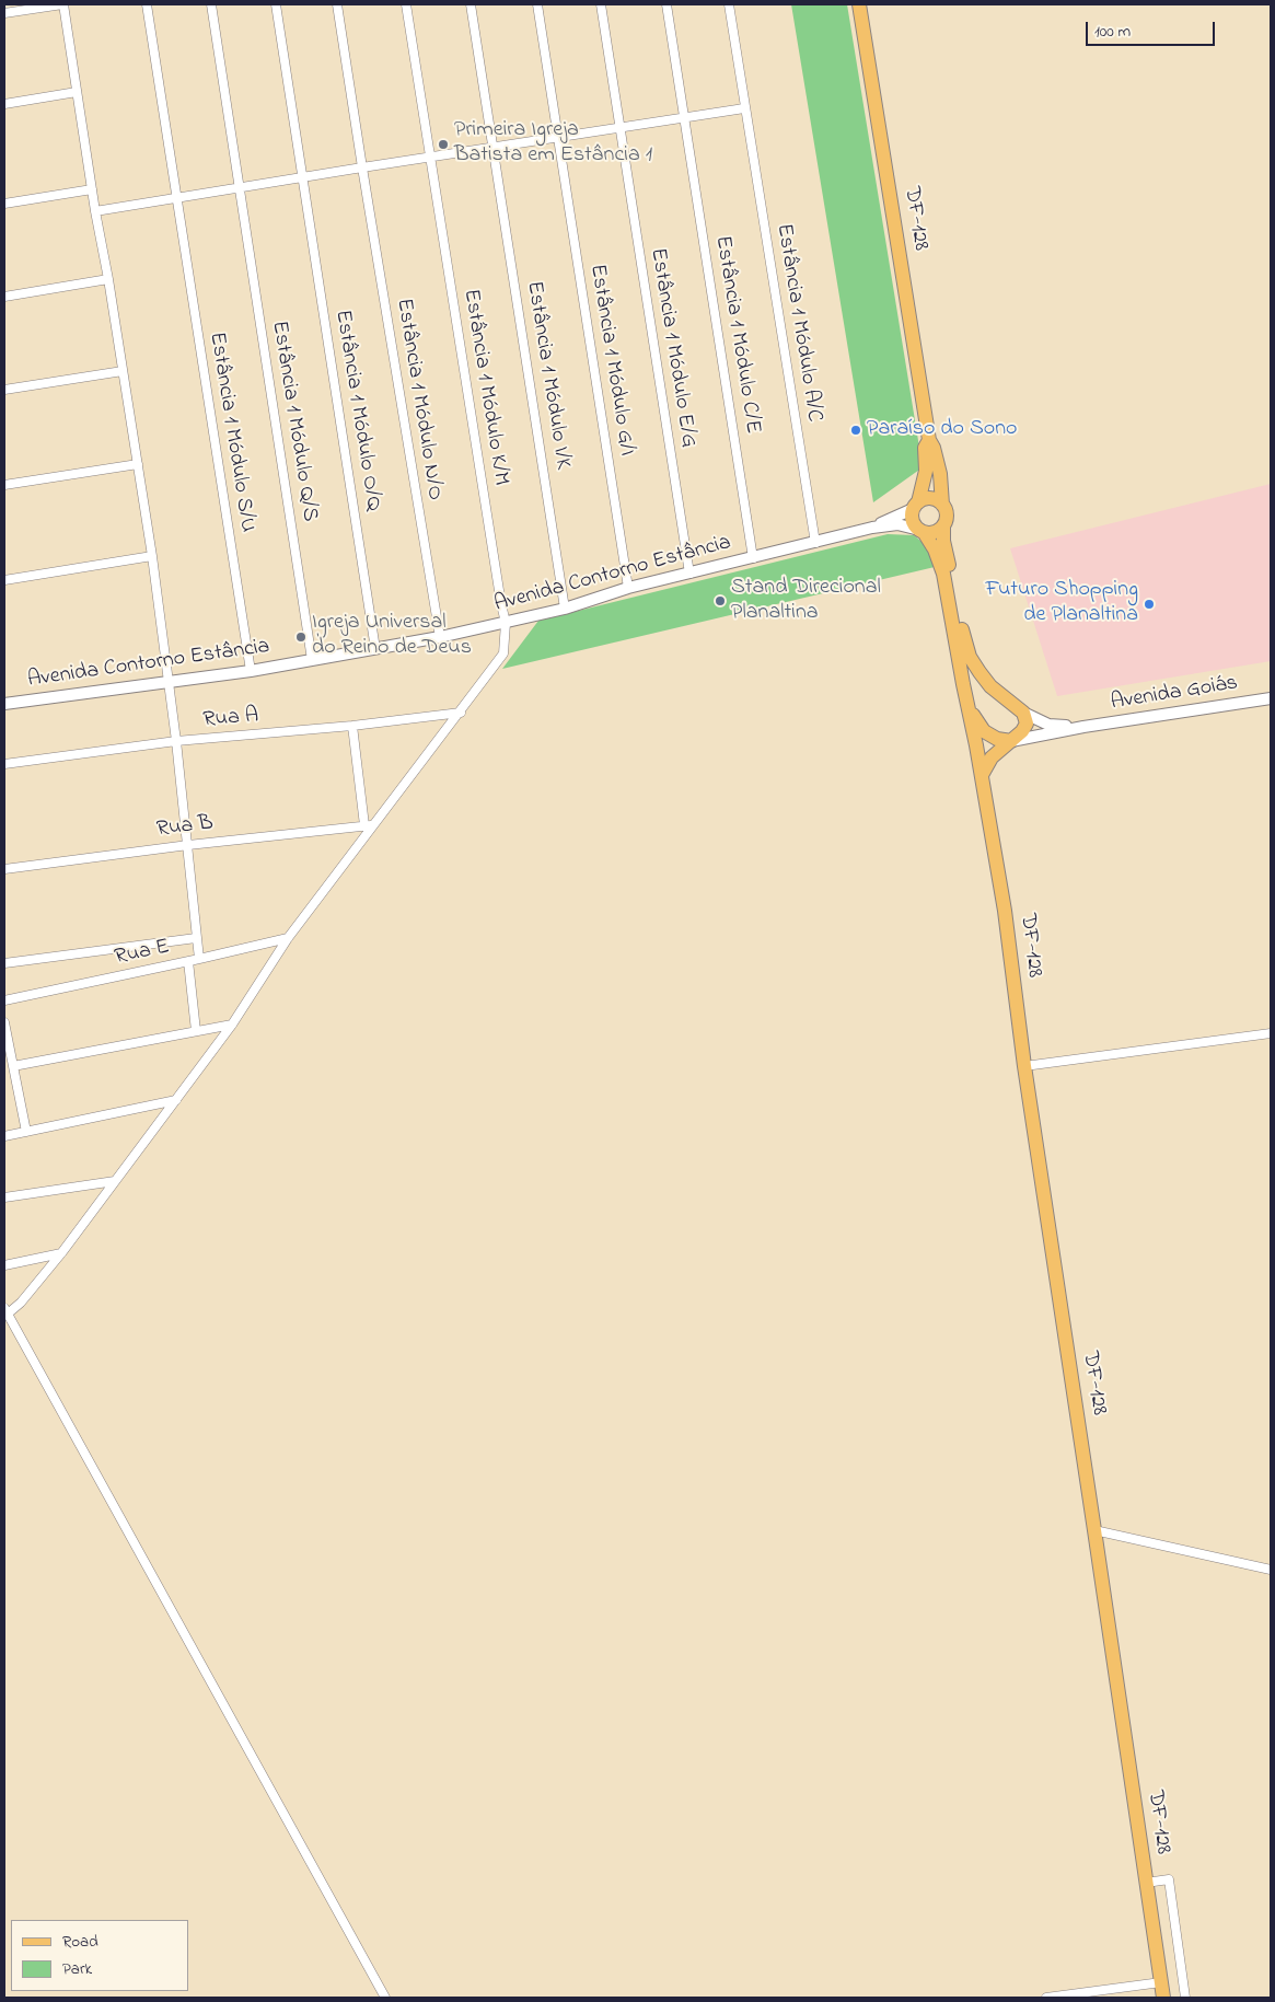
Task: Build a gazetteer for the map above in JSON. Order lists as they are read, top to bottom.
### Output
{
  "streets": {
    "main road": ["DF-128"],
    "street": [
      "Estância 1 Módulo A/C",
      "Estância 1 Módulo C/E",
      "Estância 1 Módulo E/G",
      "Estância 1 Módulo G/I",
      "Estância 1 Módulo I/K",
      "Estância 1 Módulo K/M",
      "Estância 1 Módulo N/O",
      "Estância 1 Módulo O/Q",
      "Estância 1 Módulo Q/S",
      "Estância 1 Módulo S/U",
      "Avenida Contorno Estância",
      "Avenida Goiás",
      "Rua A",
      "Rua B",
      "Rua E"
    ]
  },
  "crossings": [
    ["DF-128", "Avenida Contorno Estância"],
    ["DF-128", "Avenida Goiás"],
    ["Estância 1 Módulo A/C", "Avenida Contorno Estância"],
    ["Estância 1 Módulo C/E", "Avenida Contorno Estância"],
    ["Estância 1 Módulo E/G", "Avenida Contorno Estância"],
    ["Estância 1 Módulo G/I", "Avenida Contorno Estância"],
    ["Estância 1 Módulo I/K", "Avenida Contorno Estância"],
    ["Estância 1 Módulo K/M", "Avenida Contorno Estância"],
    ["Estância 1 Módulo K/M", "Rua A"],
    ["Estância 1 Módulo K/M", "Rua B"],
    ["Estância 1 Módulo K/M", "Rua E"],
    ["Estância 1 Módulo N/O", "Avenida Contorno Estância"],
    ["Estância 1 Módulo O/Q", "Avenida Contorno Estância"],
    ["Estância 1 Módulo Q/S", "Avenida Contorno Estância"],
    ["Estância 1 Módulo S/U", "Avenida Contorno Estância"]
  ],
  "places": [
    "Primeira Igreja Batista em Estância 1",
    "Paraíso do Sono",
    "Stand Direcional Planaltina",
    "Futuro Shopping de Planaltina",
    "Igreja Universal do Reino de Deus"
  ],
  "legend": ["Road", "Park"],
  "scale_bar": "100 m"
}
